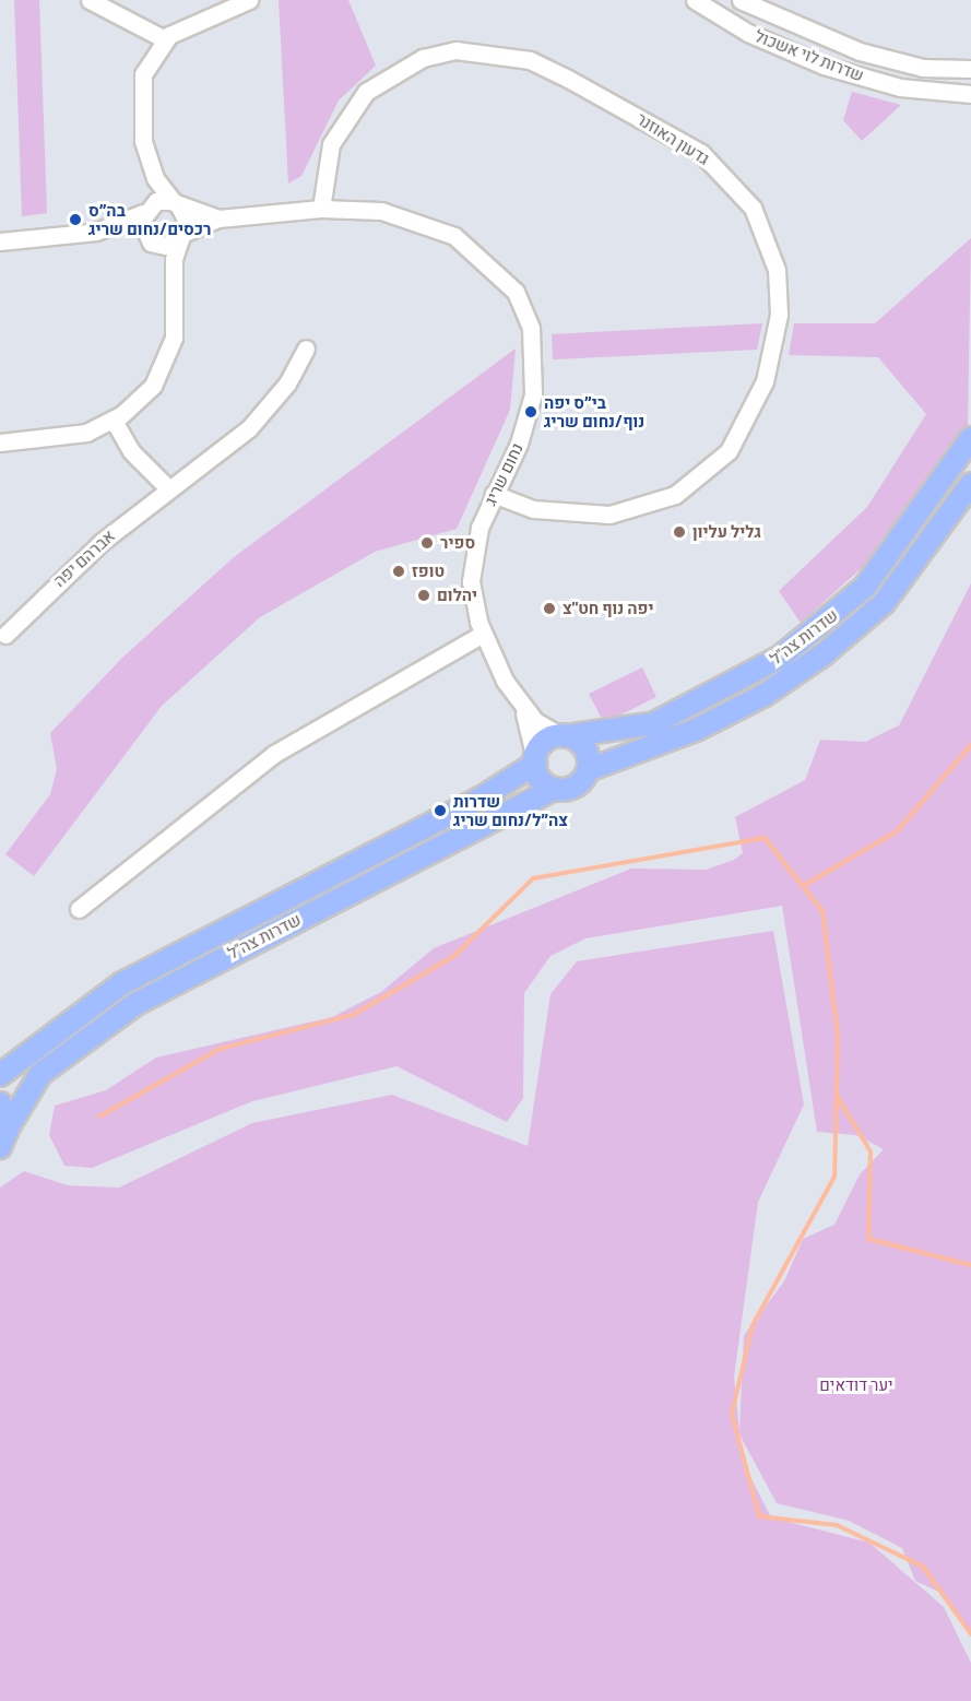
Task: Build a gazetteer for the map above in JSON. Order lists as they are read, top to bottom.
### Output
{
  "streets": {
    "main road": ["שדרות צה\"ל"],
    "street": [
      "שדרות לוי אשכול",
      "גדעון האוזנר",
      "נחום שריג",
      "אברהם יפה"
    ]
  },
  "crossings": [
    ["גדעון האוזנר", "נחום שריג"],
    ["נחום שריג", "שדרות צה\"ל"]
  ],
  "parks": ["יער דודאים"],
  "places": [
    "בה״ס רכסים/נחום שריג",
    "בי״ס יפה נוף/נחום שריג",
    "גליל עליון",
    "ספיר",
    "טופז",
    "יהלום",
    "יפה נוף חט\"צ",
    "שדרות צה״ל/נחום שריג"
  ]
}
